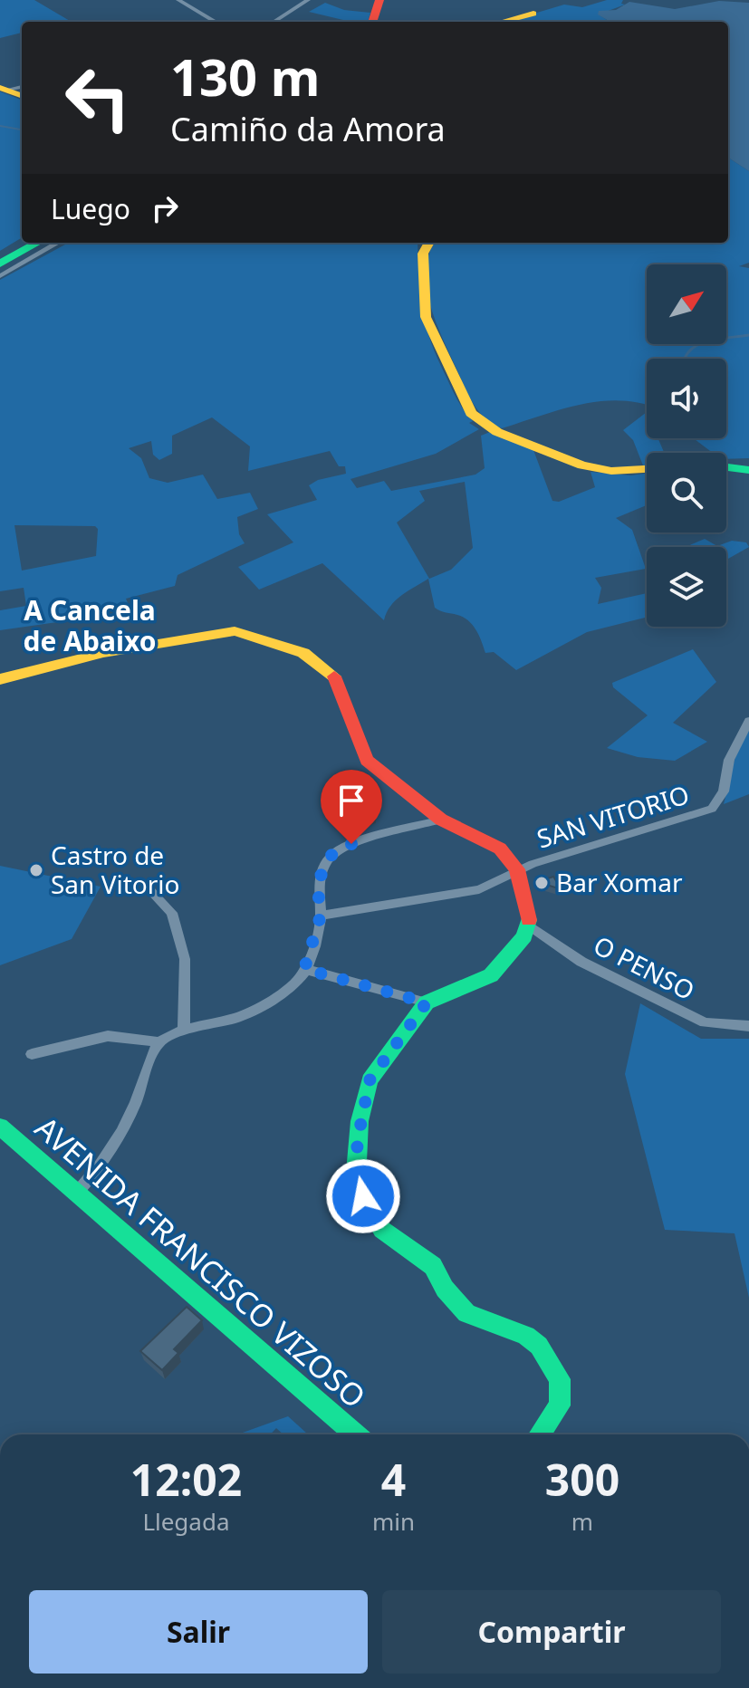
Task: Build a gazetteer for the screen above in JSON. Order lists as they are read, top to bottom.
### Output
{
  "streets": {
    "main road": ["AVENIDA FRANCISCO VIZOSO"],
    "street": ["SAN VITORIO", "O PENSO"]
  },
  "districts": ["A Cancela de Abaixo"],
  "places": ["Castro de San Vitorio", "Bar Xomar"],
  "north": "top right",
  "page": {
    "turn": ["130 m", "Camiño da Amora"],
    "then": "Luego",
    "eta": [
      "12:02",
      "Llegada",
      "4",
      "min",
      "300",
      "m"
    ],
    "buttons": ["Salir", "Compartir"]
  }
}
